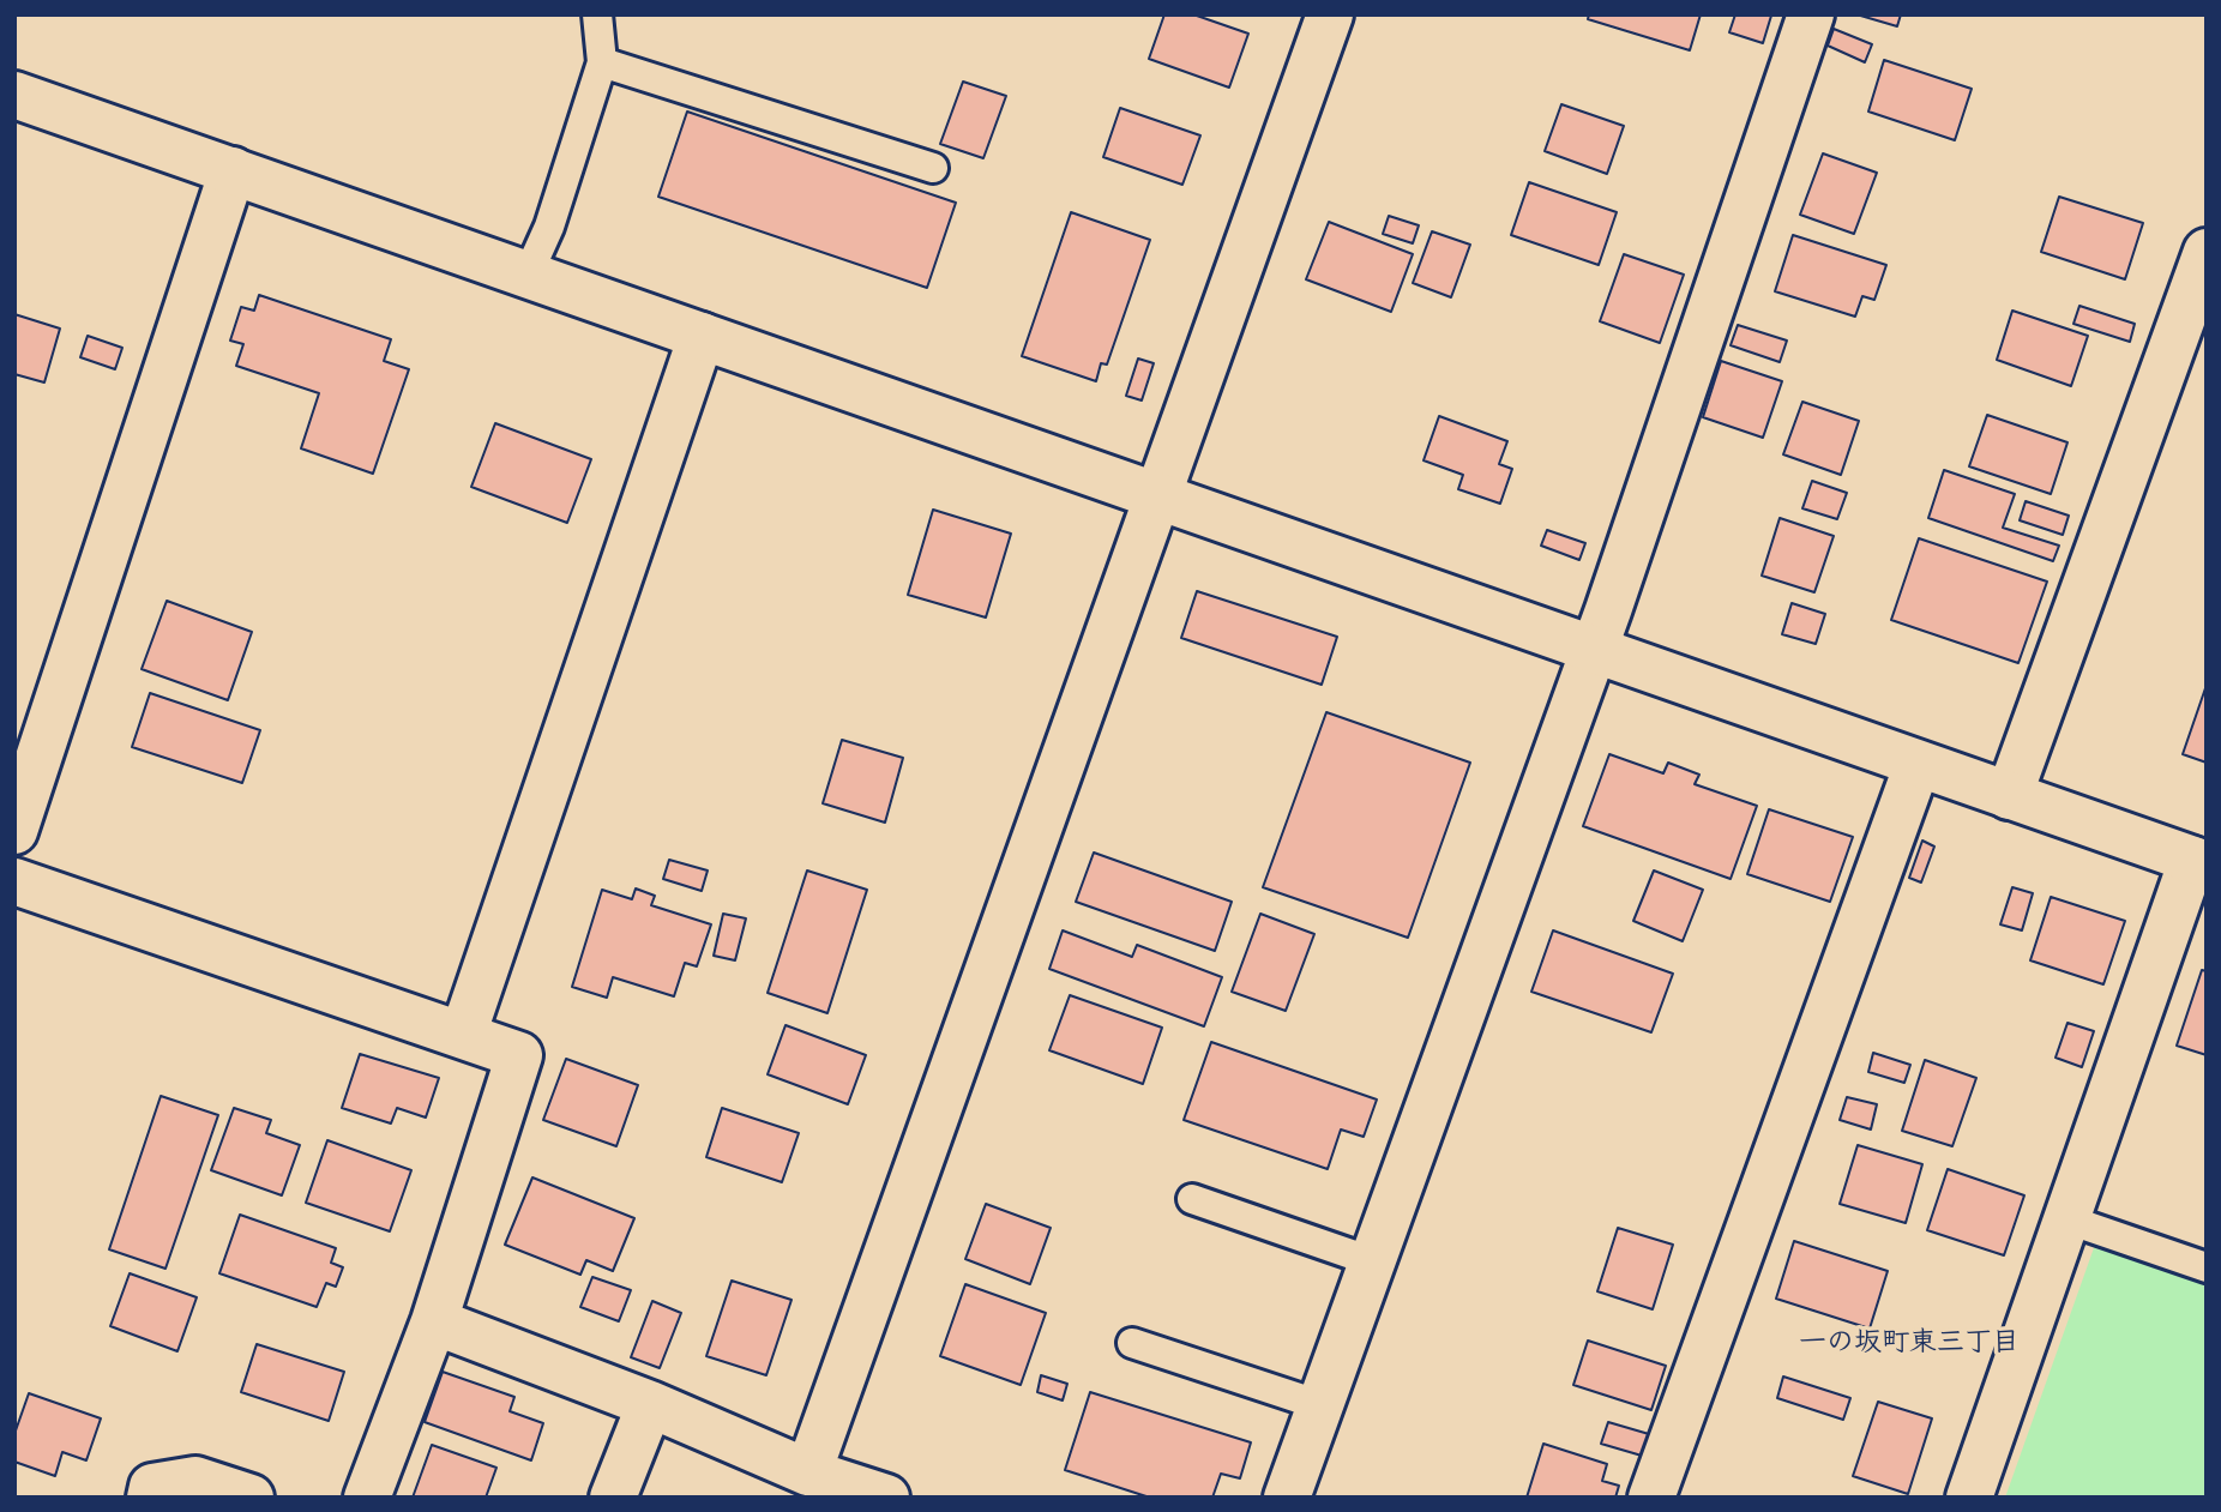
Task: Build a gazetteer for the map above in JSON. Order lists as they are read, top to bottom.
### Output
{
  "districts": ["一の坂町東三丁目"]
}
